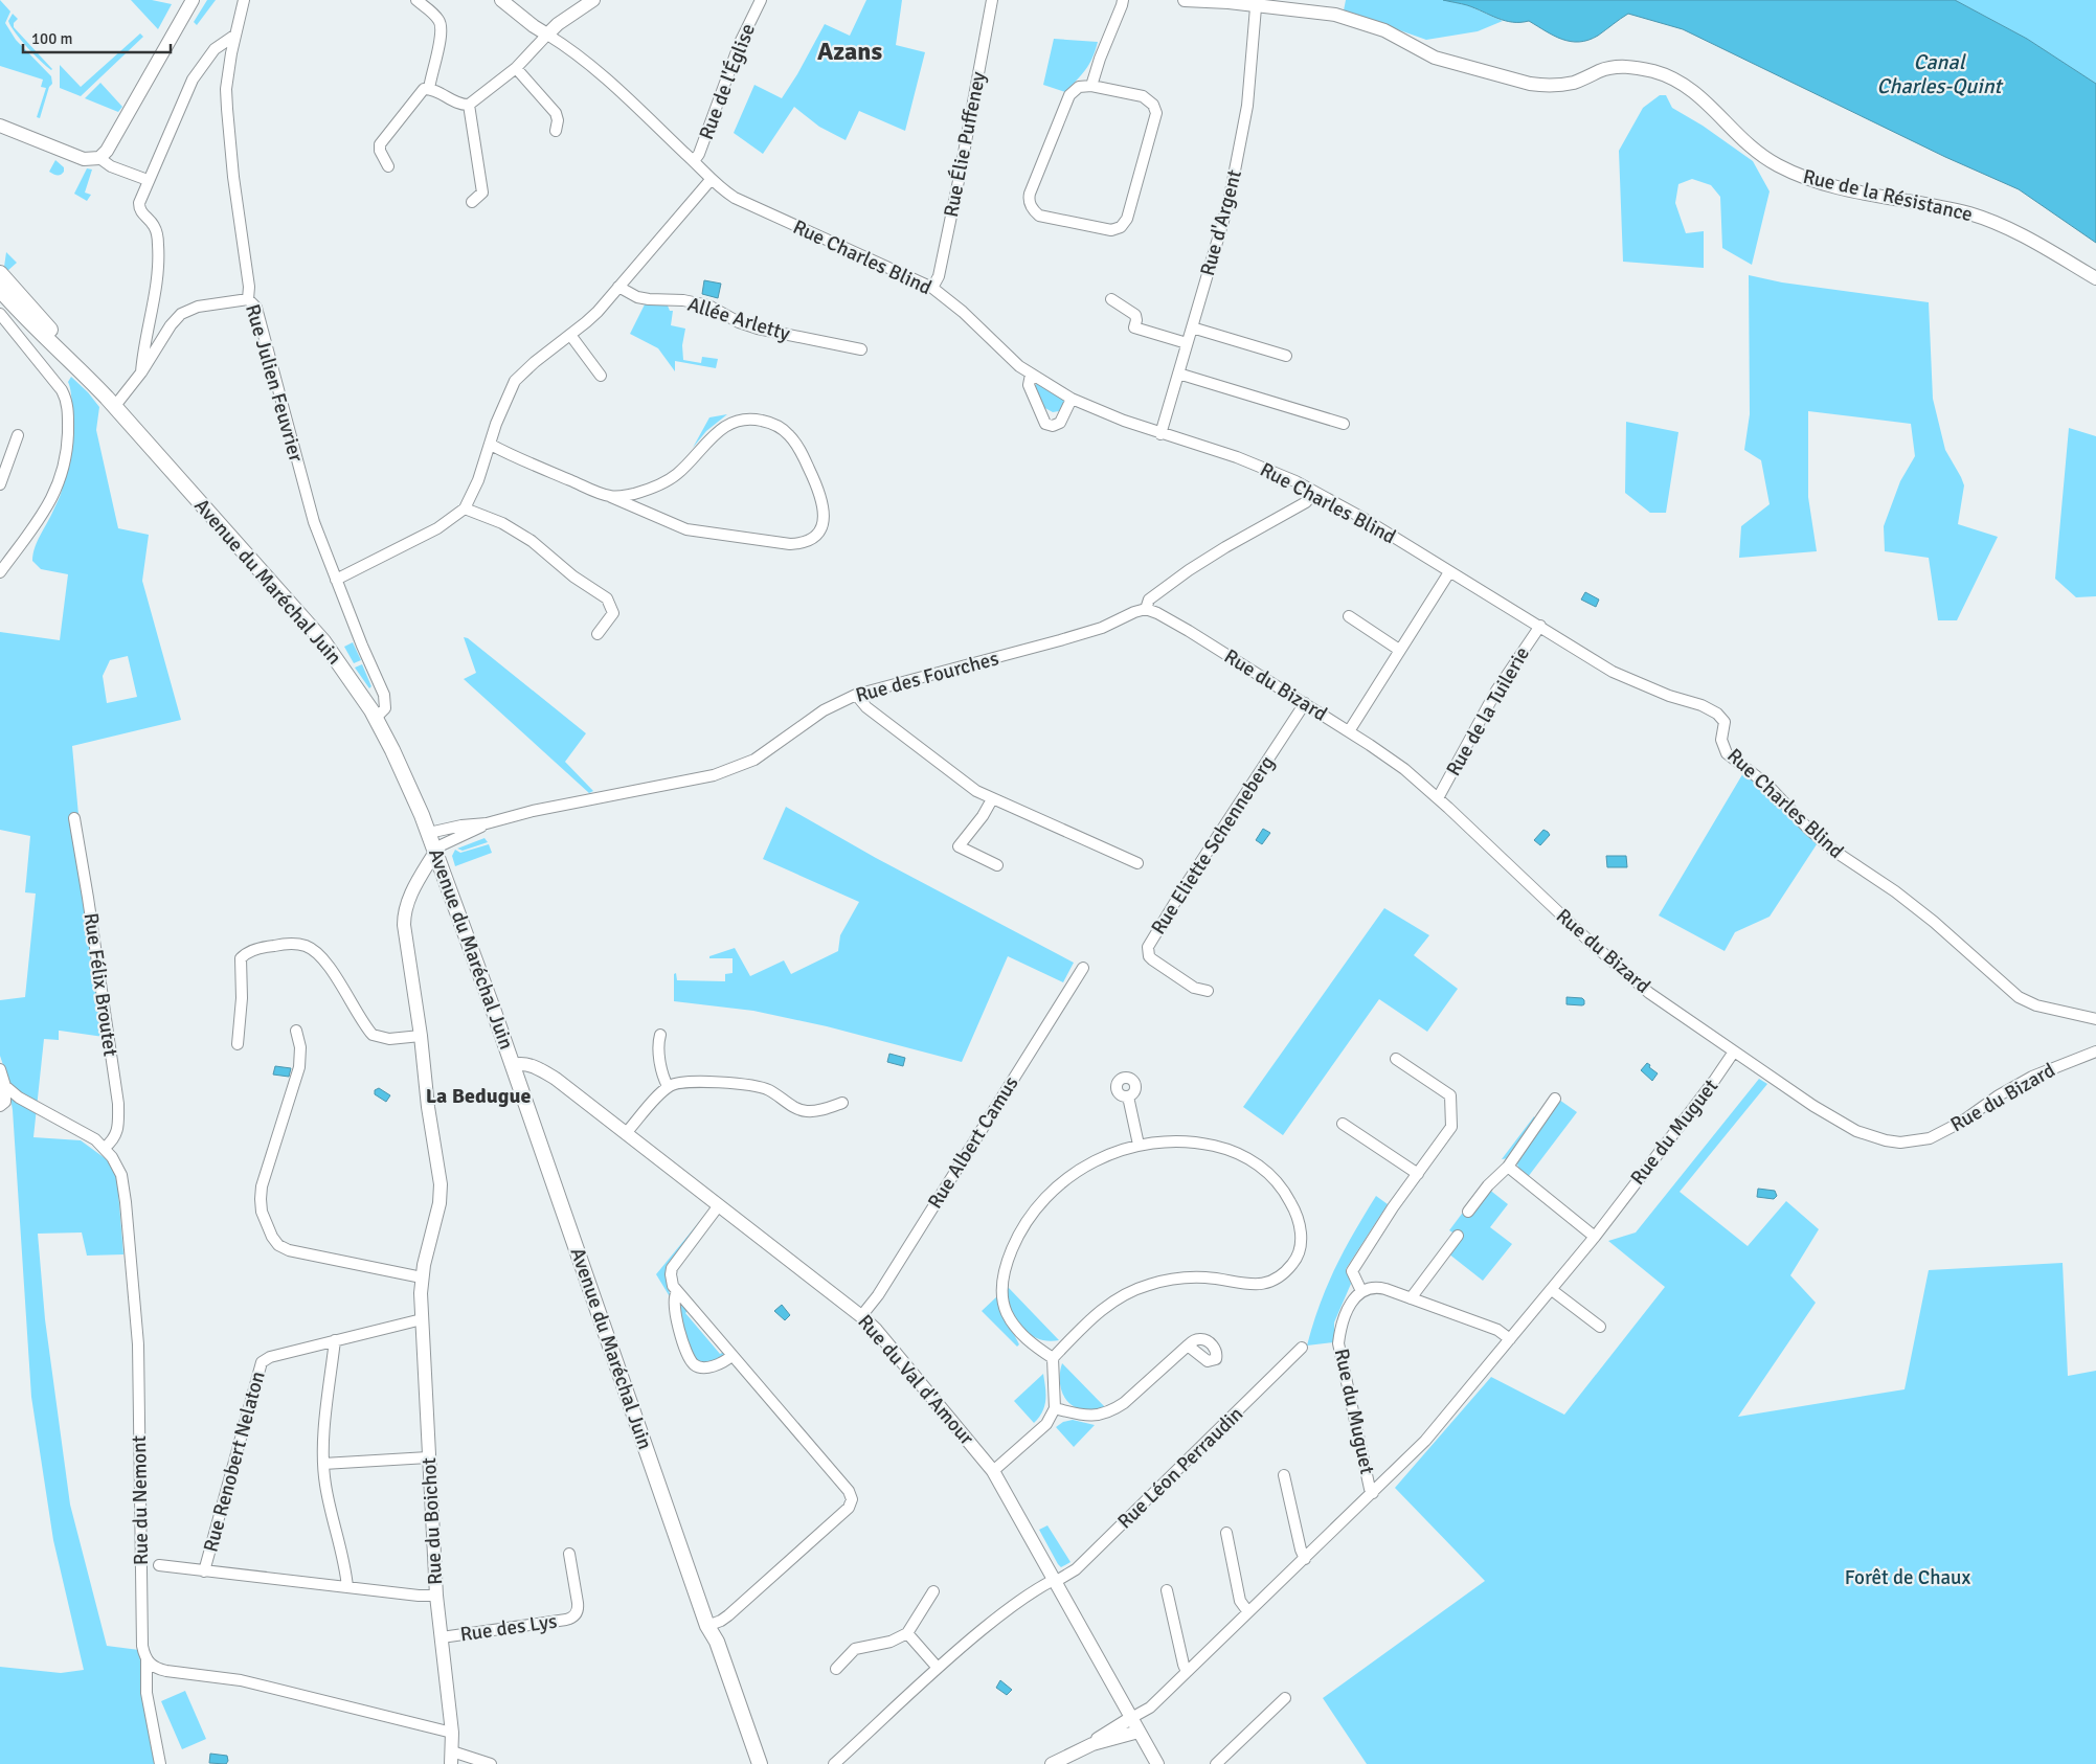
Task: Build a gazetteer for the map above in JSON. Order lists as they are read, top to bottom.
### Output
{
  "streets": {
    "main road": ["Avenue du Maréchal Juin"],
    "street": [
      "Rue de l'Église",
      "Rue Élie Puffeney",
      "Rue de la Résistance",
      "Rue d'Argent",
      "Rue Charles Blind",
      "Allée Arletty",
      "Rue Julien Feuvrier",
      "Rue des Fourches",
      "Rue du Bizard",
      "Rue de la Tuilerie",
      "Rue Eliette Schenneberg",
      "Rue Félix Broutet",
      "Rue du Muguet",
      "Rue Albert Camus",
      "Rue du Val d'Amour",
      "Rue Renobert Nelaton",
      "Rue Léon Perraudin",
      "Rue du Nemont",
      "Rue du Boichot",
      "Rue des Lys"
    ]
  },
  "crossings": [
    ["Rue de l'Église", "Rue Charles Blind"],
    ["Rue Élie Puffeney", "Rue Charles Blind"],
    ["Rue de la Résistance", "Rue d'Argent"],
    ["Rue d'Argent", "Rue Charles Blind"],
    ["Rue Charles Blind", "Rue des Fourches"],
    ["Rue Charles Blind", "Rue de la Tuilerie"],
    ["Rue Julien Feuvrier", "Avenue du Maréchal Juin"],
    ["Avenue du Maréchal Juin", "Rue des Fourches"],
    ["Avenue du Maréchal Juin", "Rue du Val d'Amour"],
    ["Avenue du Maréchal Juin", "Rue du Boichot"],
    ["Rue des Fourches", "Rue du Bizard"],
    ["Rue des Fourches", "Rue du Boichot"],
    ["Rue du Bizard", "Rue de la Tuilerie"],
    ["Rue du Bizard", "Rue Eliette Schenneberg"],
    ["Rue du Bizard", "Rue du Muguet"],
    ["Rue Félix Broutet", "Rue du Nemont"],
    ["Rue du Muguet", "Rue du Val d'Amour"],
    ["Rue Albert Camus", "Rue du Val d'Amour"],
    ["Rue du Val d'Amour", "Rue Léon Perraudin"],
    ["Rue Renobert Nelaton", "Rue du Boichot"],
    ["Rue du Boichot", "Rue des Lys"]
  ],
  "districts": ["Azans", "La Bedugue"],
  "water": ["Canal Charles-Quint"],
  "parks": ["Forêt de Chaux"],
  "scale_bar": "100 m"
}
